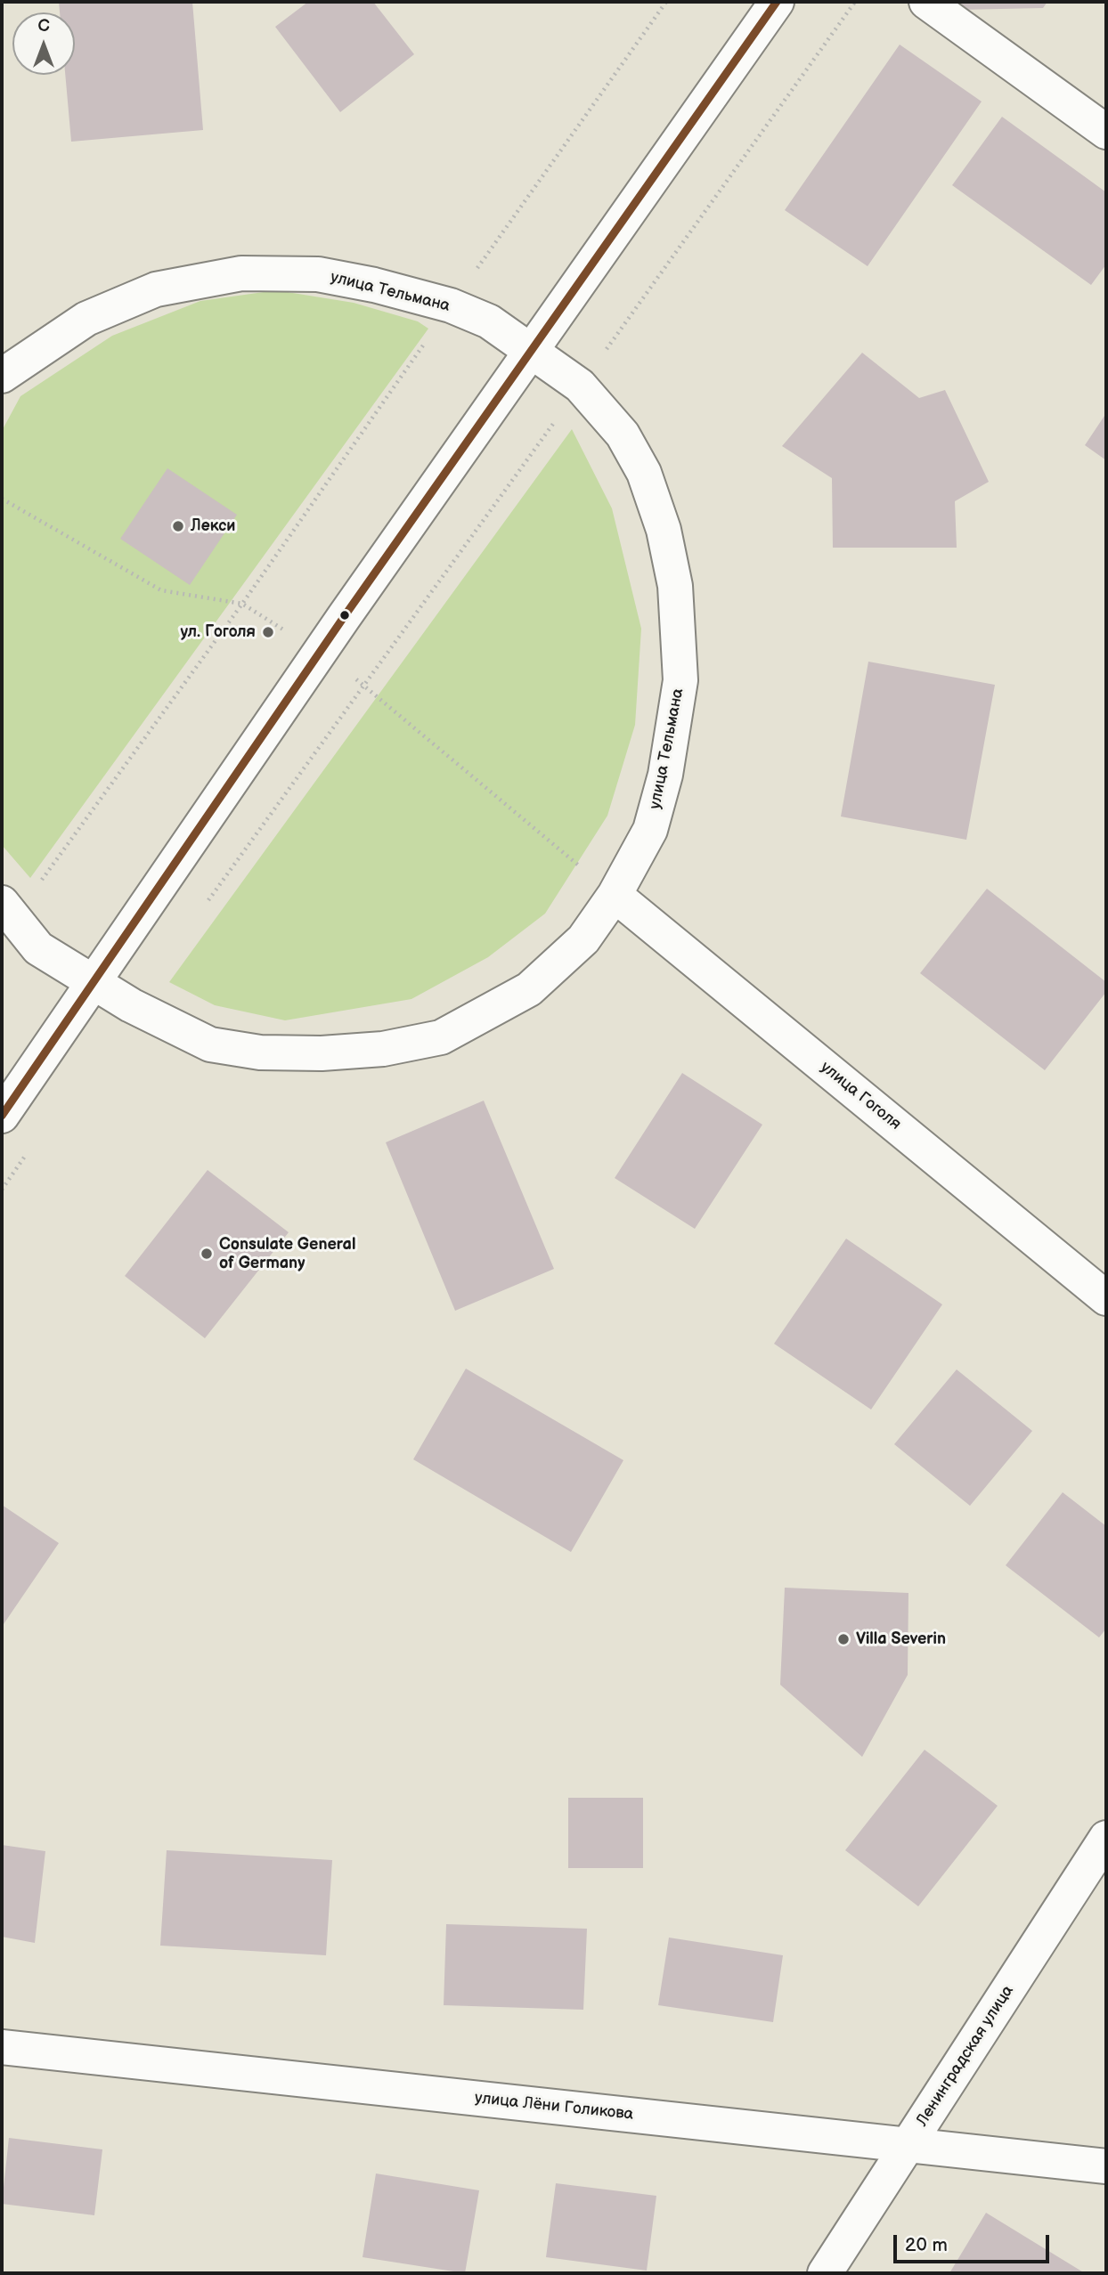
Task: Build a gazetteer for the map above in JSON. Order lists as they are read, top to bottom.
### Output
{
  "streets": {
    "street": [
      "улица Тельмана",
      "улица Гоголя",
      "Ленинградская улица",
      "улица Лёни Голикова"
    ]
  },
  "crossings": [
    ["улица Тельмана", "улица Гоголя"],
    ["Ленинградская улица", "улица Лёни Голикова"]
  ],
  "places": [
    "Лекси",
    "ул. Гоголя",
    "Consulate General of Germany",
    "Villa Severin"
  ],
  "scale_bar": "20 m",
  "north": "top"
}
